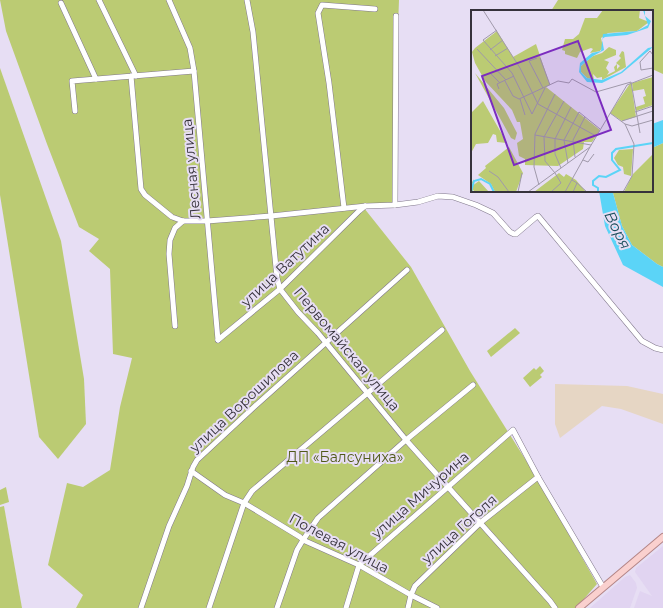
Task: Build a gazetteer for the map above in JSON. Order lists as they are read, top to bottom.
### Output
{
  "streets": {
    "street": [
      "Лесная улица",
      "улица Ватутина",
      "Первомайская улица",
      "улица Ворошилова",
      "улица Мичурина",
      "улица Гоголя",
      "Полевая улица"
    ]
  },
  "crossings": [
    ["Лесная улица", "улица Ватутина"],
    ["улица Ватутина", "Первомайская улица"],
    ["Первомайская улица", "улица Ворошилова"],
    ["Первомайская улица", "улица Мичурина"],
    ["Первомайская улица", "улица Гоголя"],
    ["улица Ворошилова", "Полевая улица"],
    ["улица Мичурина", "улица Гоголя"],
    ["улица Мичурина", "Полевая улица"],
    ["улица Гоголя", "Полевая улица"]
  ],
  "water": ["Воря"],
  "parks": ["ДП «Балсуниха»"]
}
